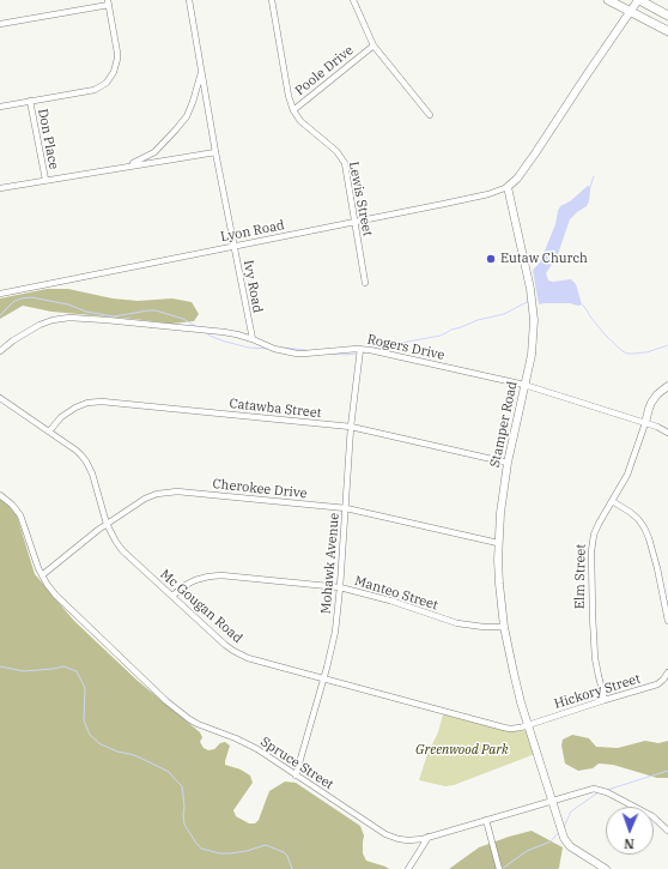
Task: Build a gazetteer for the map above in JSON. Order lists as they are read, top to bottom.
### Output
{
  "streets": {
    "street": [
      "Poole Drive",
      "Don Place",
      "Lewis Street",
      "Lyon Road",
      "Ivy Road",
      "Rogers Drive",
      "Catawba Street",
      "Stamper Road",
      "Cherokee Drive",
      "Mohawk Avenue",
      "Elm Street",
      "Manteo Street",
      "Mc Gougan Road",
      "Hickory Street",
      "Spruce Street"
    ]
  },
  "crossings": [
    ["Poole Drive", "Lewis Street"],
    ["Lewis Street", "Lyon Road"],
    ["Lyon Road", "Ivy Road"],
    ["Lyon Road", "Stamper Road"],
    ["Ivy Road", "Rogers Drive"],
    ["Rogers Drive", "Stamper Road"],
    ["Rogers Drive", "Mohawk Avenue"],
    ["Rogers Drive", "Elm Street"],
    ["Catawba Street", "Stamper Road"],
    ["Catawba Street", "Mohawk Avenue"],
    ["Catawba Street", "Mc Gougan Road"],
    ["Stamper Road", "Cherokee Drive"],
    ["Stamper Road", "Manteo Street"],
    ["Stamper Road", "Mc Gougan Road"],
    ["Stamper Road", "Hickory Street"],
    ["Stamper Road", "Spruce Street"],
    ["Cherokee Drive", "Mohawk Avenue"],
    ["Cherokee Drive", "Mc Gougan Road"],
    ["Cherokee Drive", "Spruce Street"],
    ["Mohawk Avenue", "Manteo Street"],
    ["Mohawk Avenue", "Mc Gougan Road"],
    ["Mohawk Avenue", "Spruce Street"],
    ["Elm Street", "Hickory Street"],
    ["Manteo Street", "Mc Gougan Road"],
    ["Mc Gougan Road", "Hickory Street"]
  ],
  "parks": ["Greenwood Park"],
  "places": ["Eutaw Church"],
  "north": "bottom"
}
